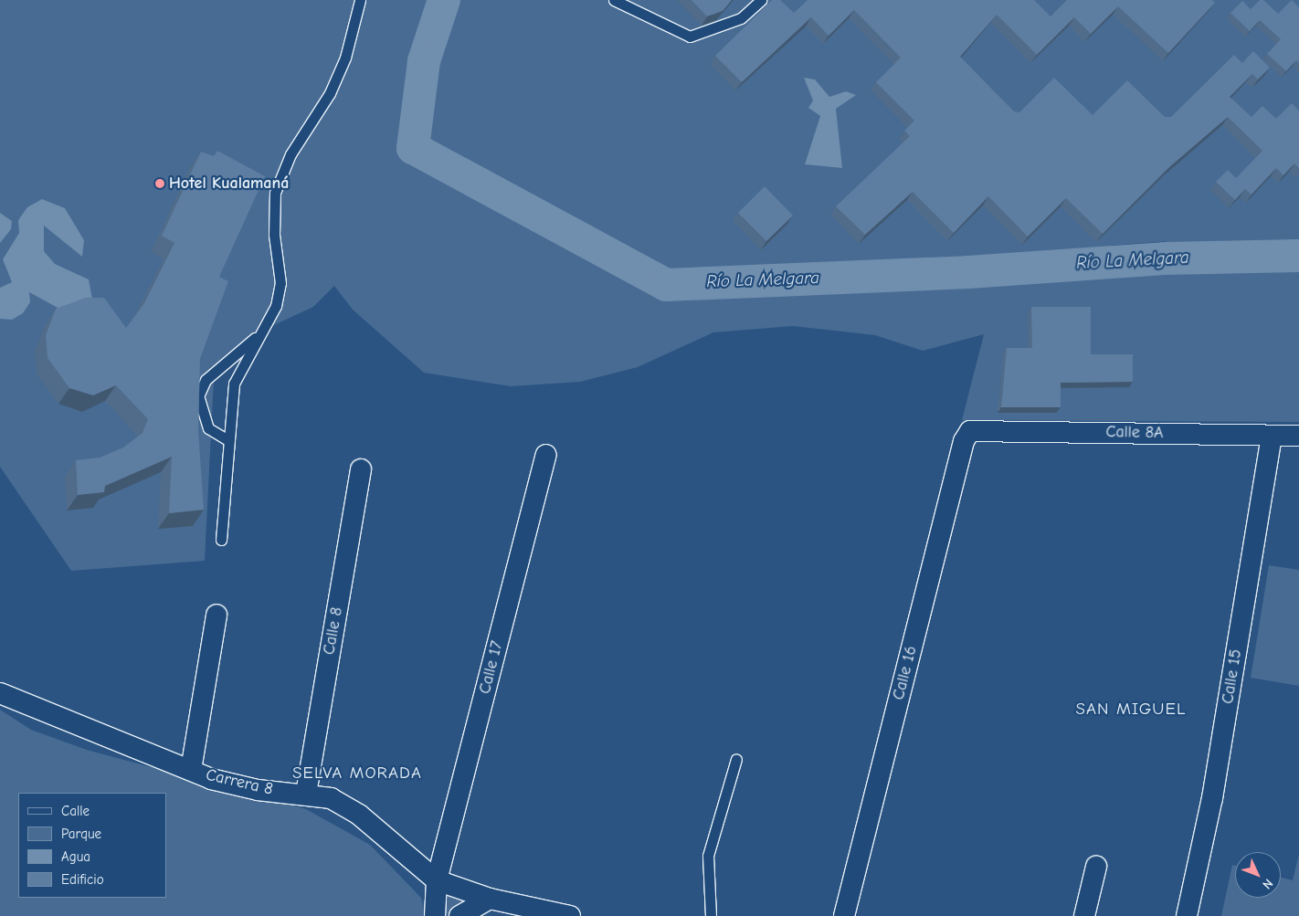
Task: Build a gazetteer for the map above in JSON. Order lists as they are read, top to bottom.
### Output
{
  "streets": {
    "street": [
      "Calle 8A",
      "Calle 8",
      "Calle 17",
      "Calle 16",
      "Calle 15",
      "Carrera 8"
    ]
  },
  "crossings": [
    ["Calle 8A", "Calle 16"],
    ["Calle 8A", "Calle 15"],
    ["Calle 8", "Carrera 8"],
    ["Calle 17", "Carrera 8"]
  ],
  "districts": ["SAN MIGUEL", "SELVA MORADA"],
  "water": ["Río La Melgara"],
  "places": ["Hotel Kualamaná"],
  "legend": [
    "Calle",
    "Parque",
    "Agua",
    "Edificio"
  ],
  "north": "bottom right"
}
